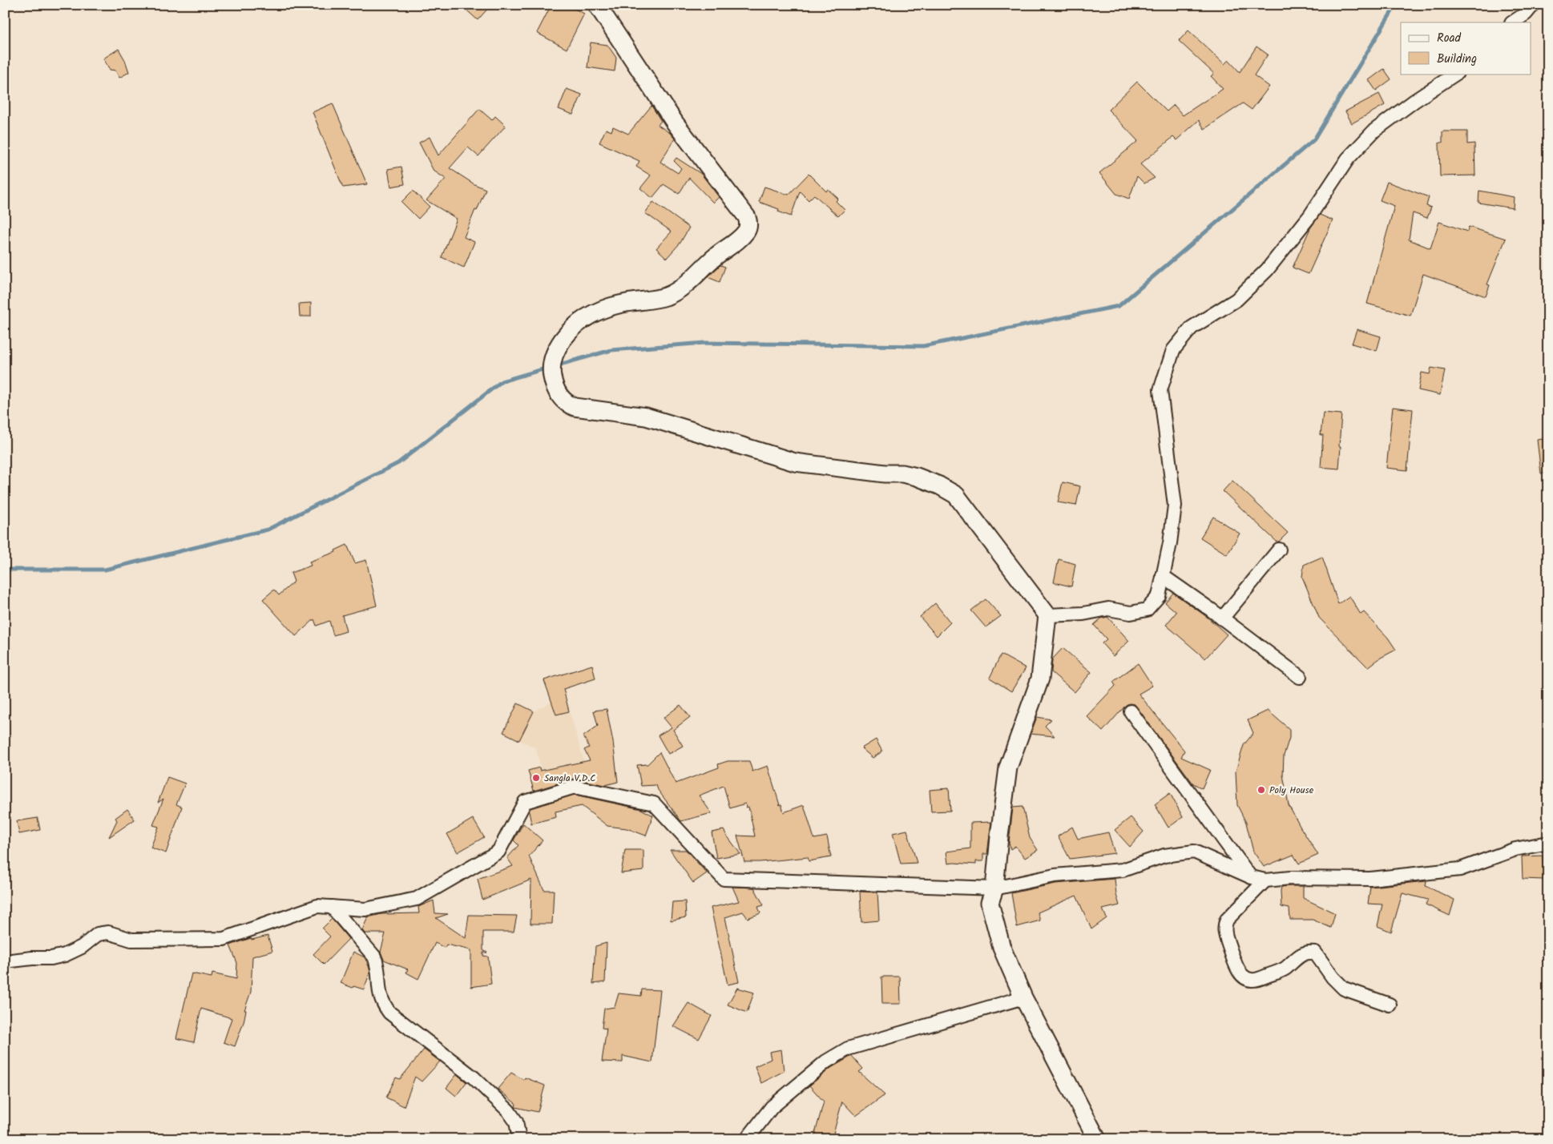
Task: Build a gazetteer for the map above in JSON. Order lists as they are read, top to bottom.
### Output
{
  "places": ["Sangla V.D.C", "Poly House"],
  "legend": ["Road", "Building"]
}
